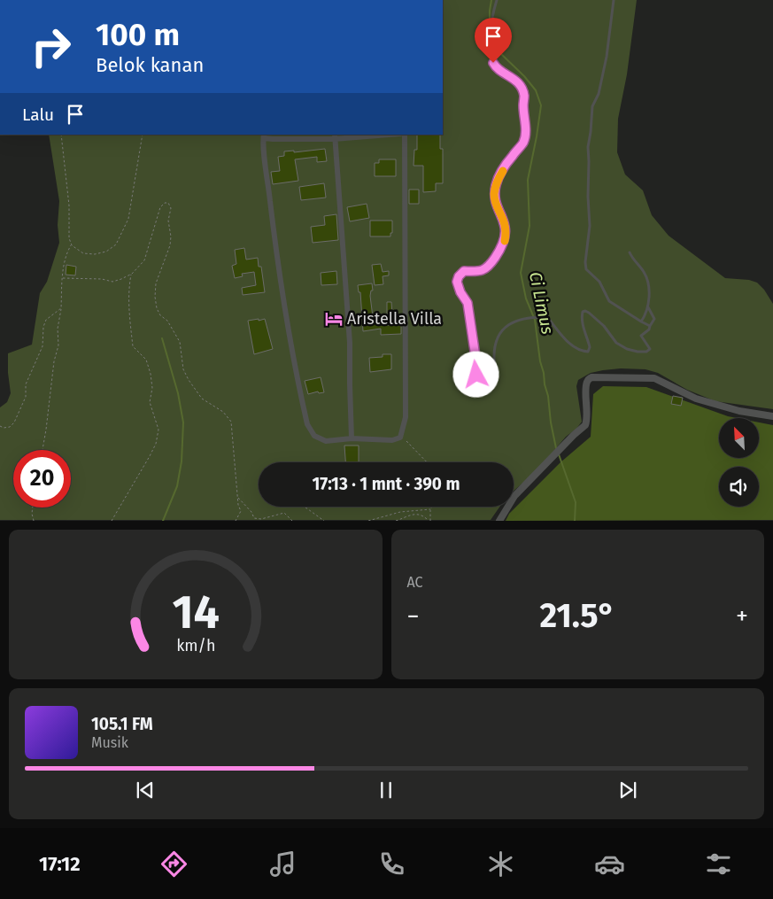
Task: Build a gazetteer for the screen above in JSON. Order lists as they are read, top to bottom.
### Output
{
  "water": ["Ci Limus"],
  "places": {
    "hotel": ["Aristella Villa"]
  },
  "north": "top left",
  "page": {
    "turn": ["100 m", "Belok kanan"],
    "then": "Lalu",
    "limit": "20",
    "trip": "17:13 · 1 mnt · 390 m",
    "tile": "AC",
    "heat": ["−", "21.5°", "+"],
    "song": ["105.1 FM", "Musik"],
    "tabs": "17:12",
    "gauge": ["14", "km/h"]
  }
}
